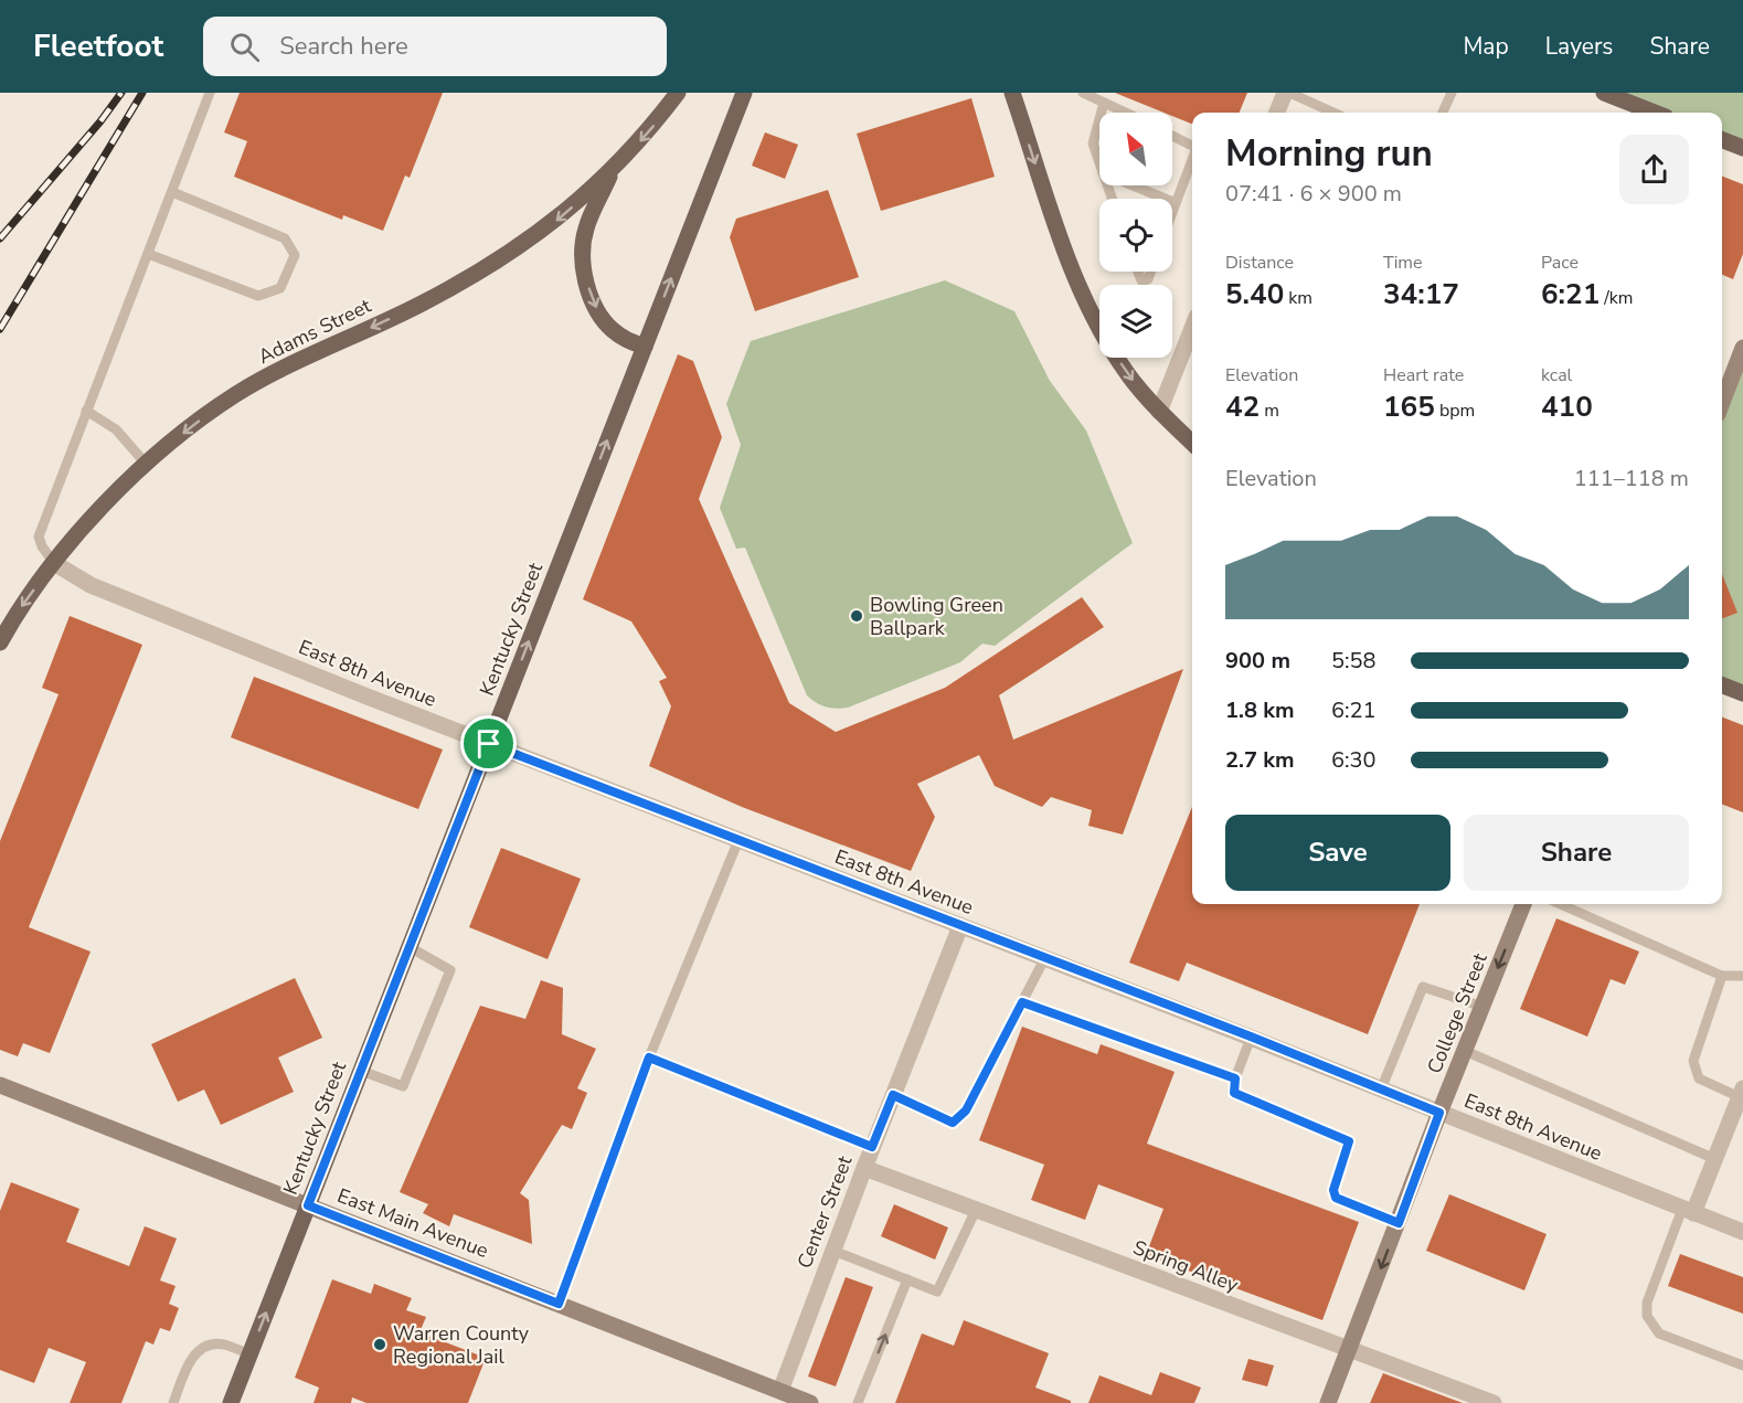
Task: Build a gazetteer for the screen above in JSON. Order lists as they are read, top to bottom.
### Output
{
  "streets": {
    "main road": ["Adams Street", "Kentucky Street"],
    "street": [
      "East 8th Avenue",
      "College Street",
      "Center Street",
      "East Main Avenue",
      "Spring Alley"
    ]
  },
  "crossings": [
    ["Adams Street", "East 8th Avenue"],
    ["Kentucky Street", "East 8th Avenue"],
    ["Kentucky Street", "East Main Avenue"],
    ["East 8th Avenue", "College Street"],
    ["East 8th Avenue", "Center Street"],
    ["College Street", "Spring Alley"],
    ["Center Street", "East Main Avenue"],
    ["Center Street", "Spring Alley"]
  ],
  "one_way": ["Adams Street", "Kentucky Street", "College Street"],
  "places": ["Bowling Green Ballpark", "Warren County Regional Jail"],
  "north": "top left",
  "page": {
    "header": "Fleetfoot",
    "search": "Search here",
    "nav": ["Map", "Layers", "Share"],
    "heading": ["Morning run", "07:41 · 6 × 900 m"],
    "stats": [
      ["Distance", "5.40 km"],
      ["Time", "34:17"],
      ["Pace", "6:21 /km"],
      ["Elevation", "42 m"],
      ["Heart rate", "165 bpm"],
      ["kcal", "410"]
    ],
    "chart": ["Elevation", "111–118 m"],
    "list": [
      {
        "name": "900 m",
        "note": "5:58"
      },
      {
        "name": "1.8 km",
        "note": "6:21"
      },
      {
        "name": "2.7 km",
        "note": "6:30"
      }
    ],
    "buttons": ["Save", "Share"]
  }
}
